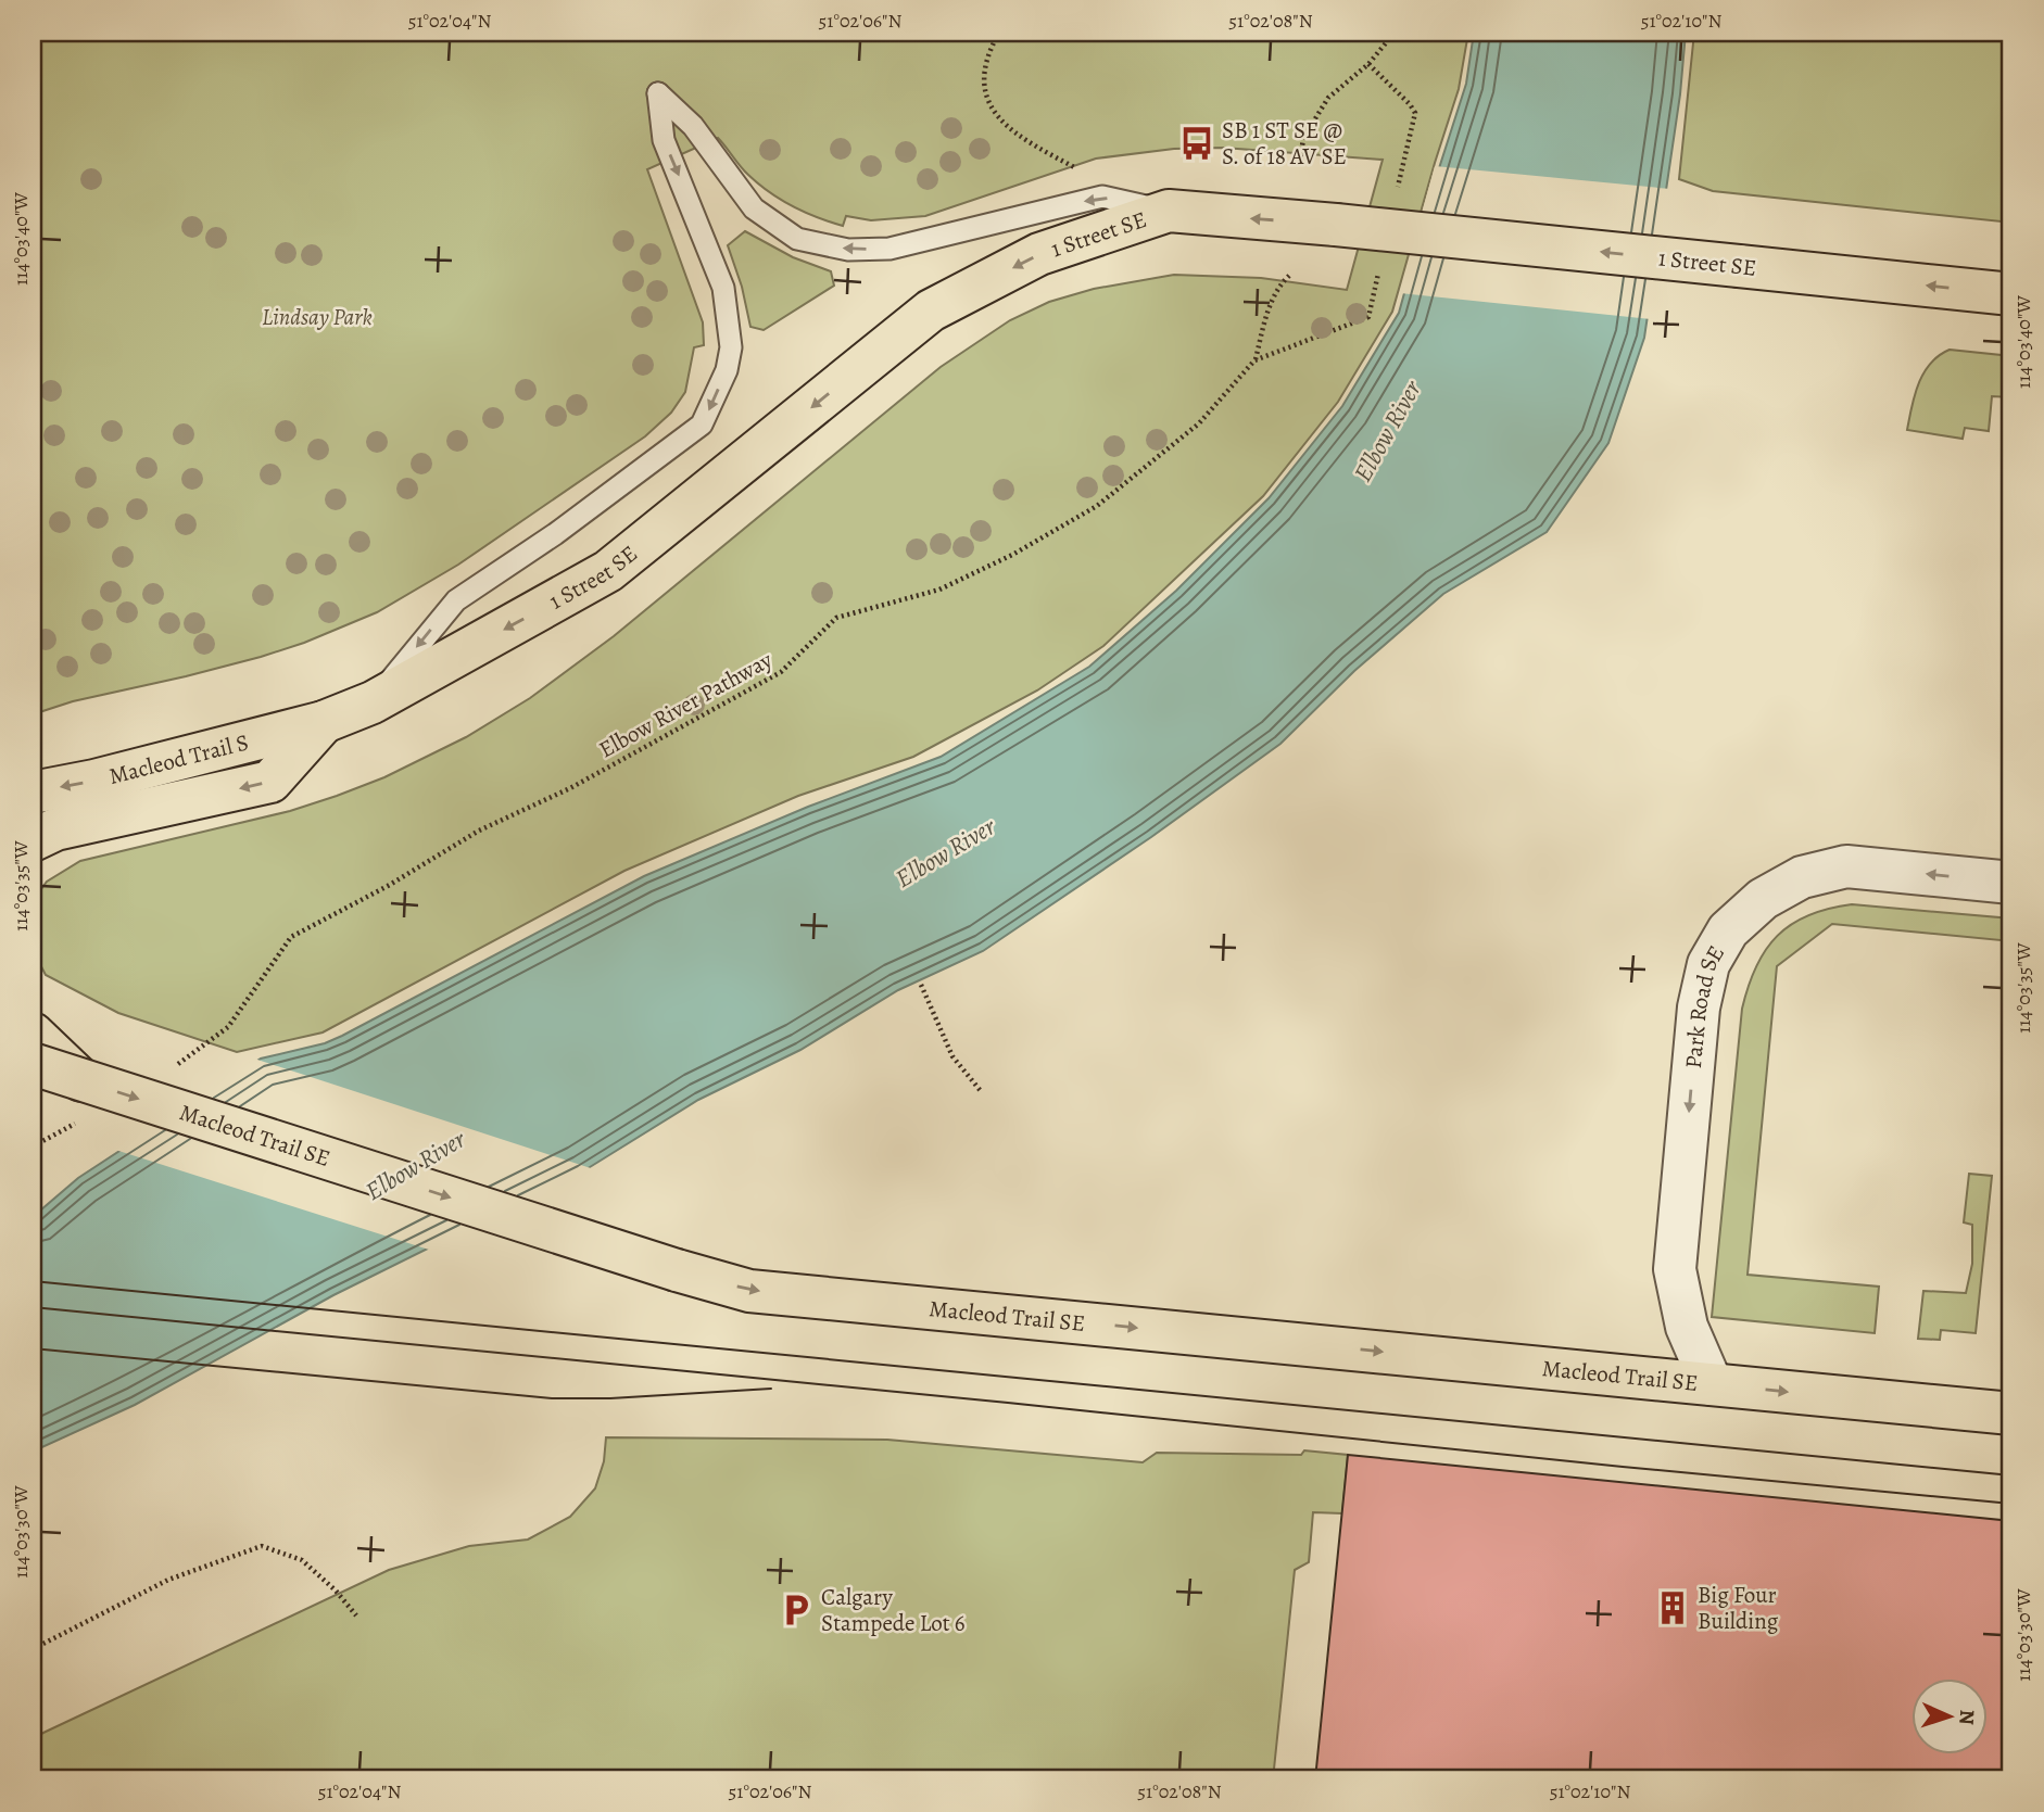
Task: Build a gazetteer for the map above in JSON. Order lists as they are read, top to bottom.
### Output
{
  "streets": {
    "main road": ["1 Street SE", "Macleod Trail S", "Macleod Trail SE"],
    "street": ["Park Road SE"],
    "path": ["Elbow River Pathway"]
  },
  "crossings": [
    ["1 Street SE", "Macleod Trail S"],
    ["Park Road SE", "Macleod Trail SE"]
  ],
  "one_way": ["1 Street SE", "Macleod Trail SE"],
  "water": ["Elbow River"],
  "parks": ["Lindsay Park"],
  "places": {
    "bus stop": ["SB 1 ST SE @ S. of 18 AV SE"],
    "building": ["Big Four Building"],
    "parking": ["Calgary Stampede Lot 6"]
  },
  "north": "right",
  "coordinates": [
    "51°02'04\"N",
    "51°02'06\"N",
    "51°02'08\"N",
    "51°02'10\"N",
    "114°03'40\"W",
    "114°03'35\"W",
    "114°03'30\"W"
  ]
}
